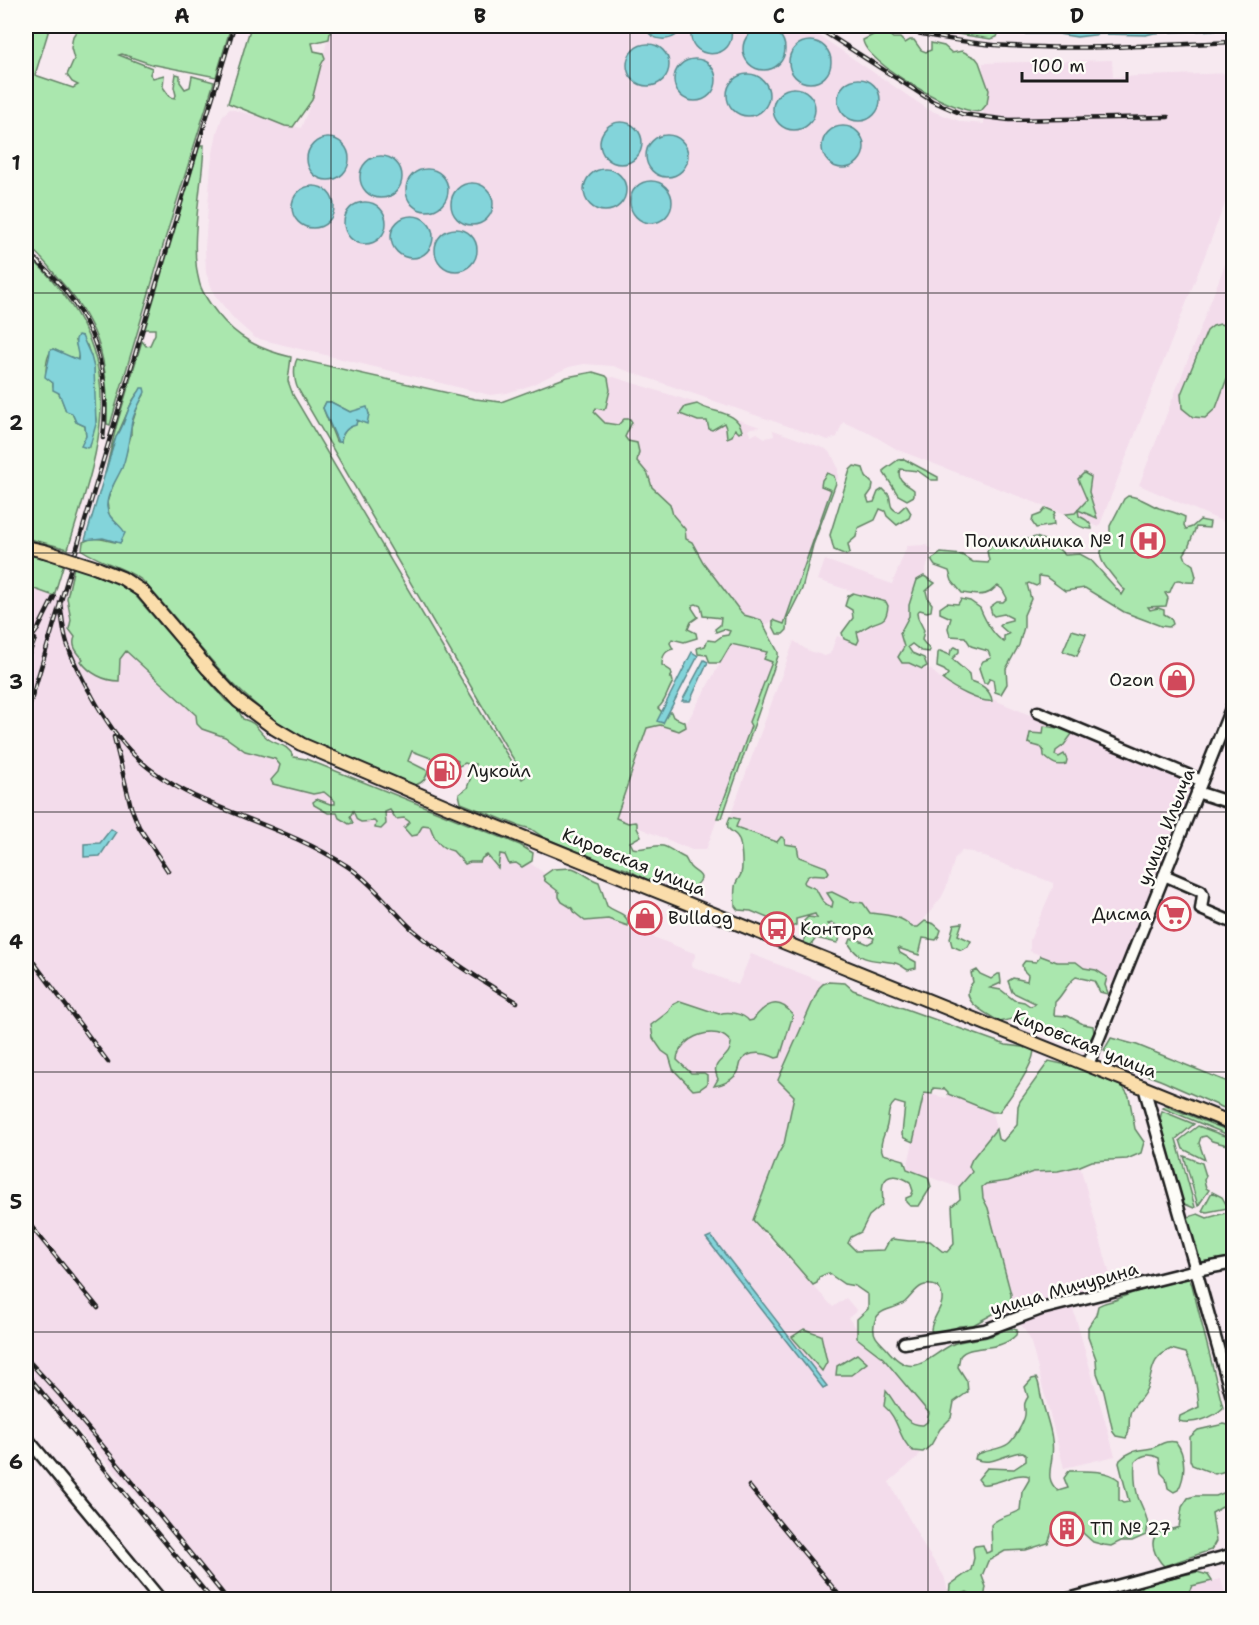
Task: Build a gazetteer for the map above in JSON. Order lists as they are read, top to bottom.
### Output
{
  "streets": {
    "main road": ["Кировская улица"],
    "street": ["улица Ильича", "улица Мичурина"]
  },
  "crossings": [
    ["улица Ильича", "Кировская улица"]
  ],
  "places": {
    "hospital": ["Поликлиника № 1"],
    "shop": ["Ozon", "Bulldog"],
    "fuel station": ["Лукойл"],
    "supermarket": ["Дисма"],
    "bus stop": ["Контора"],
    "building": ["ТП № 27"]
  },
  "scale_bar": "100 m",
  "grid": {
    "columns": [
      "A",
      "B",
      "C",
      "D"
    ],
    "rows": [
      "1",
      "2",
      "3",
      "4",
      "5",
      "6"
    ]
  }
}
